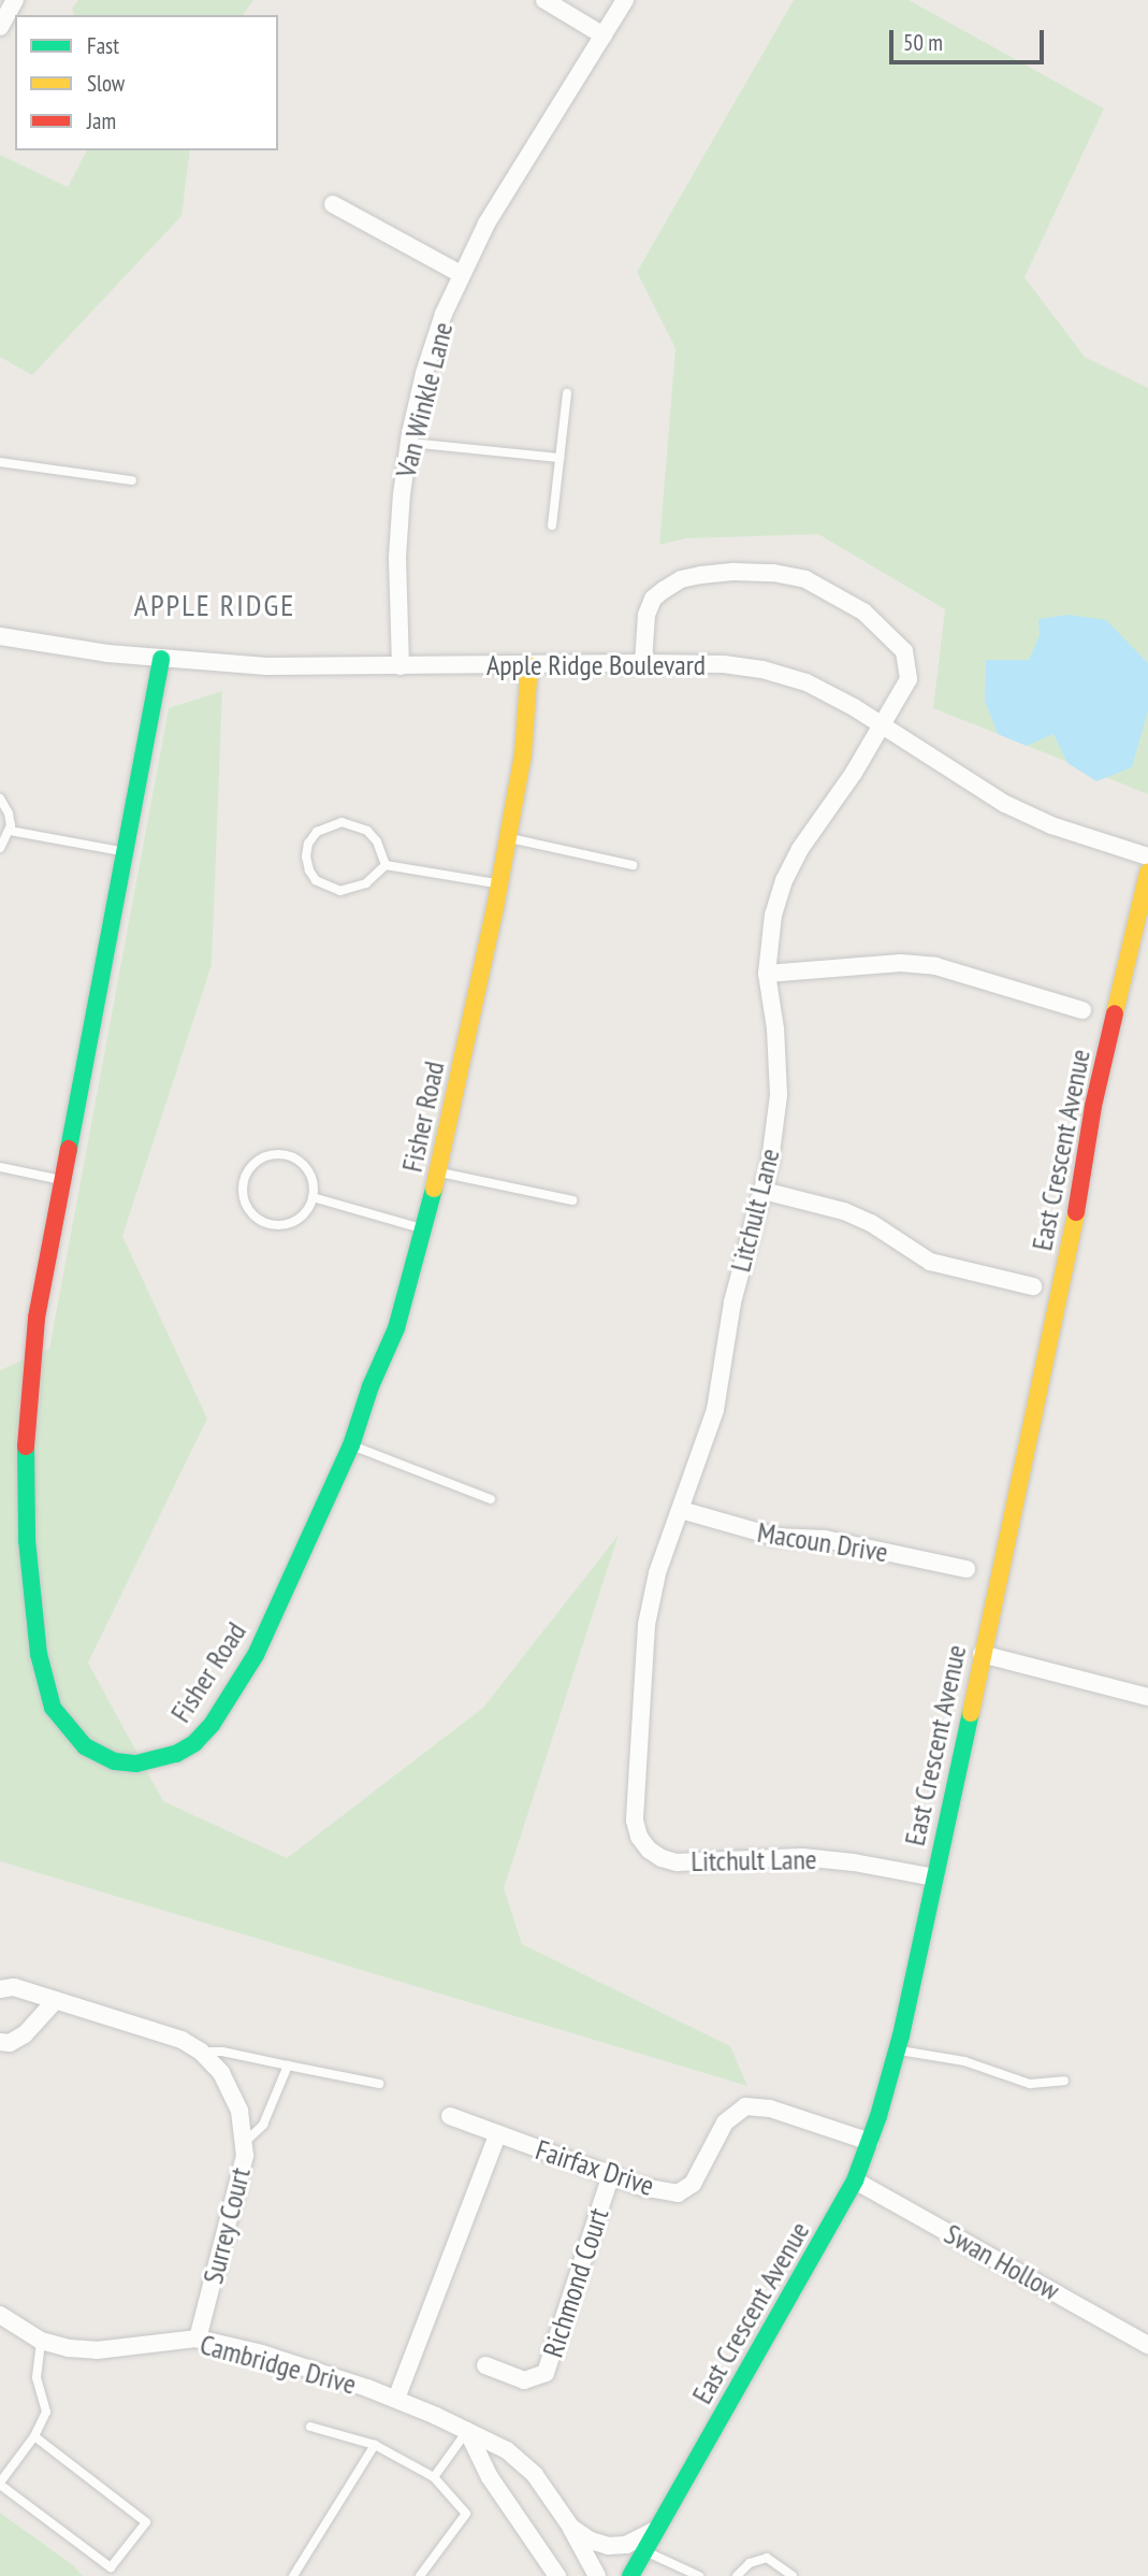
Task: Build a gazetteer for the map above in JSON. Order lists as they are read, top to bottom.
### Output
{
  "streets": {
    "street": [
      "Van Winkle Lane",
      "Apple Ridge Boulevard",
      "Fisher Road",
      "East Crescent Avenue",
      "Litchult Lane",
      "Macoun Drive",
      "Fairfax Drive",
      "Surrey Court",
      "Swan Hollow",
      "Richmond Court",
      "Cambridge Drive"
    ]
  },
  "crossings": [
    ["Van Winkle Lane", "Apple Ridge Boulevard"],
    ["Apple Ridge Boulevard", "Fisher Road"],
    ["Apple Ridge Boulevard", "Litchult Lane"],
    ["East Crescent Avenue", "Litchult Lane"],
    ["East Crescent Avenue", "Fairfax Drive"],
    ["East Crescent Avenue", "Swan Hollow"],
    ["East Crescent Avenue", "Cambridge Drive"],
    ["Litchult Lane", "Macoun Drive"],
    ["Fairfax Drive", "Richmond Court"],
    ["Fairfax Drive", "Cambridge Drive"],
    ["Surrey Court", "Cambridge Drive"]
  ],
  "districts": ["APPLE RIDGE"],
  "legend": ["Fast", "Slow", "Jam"],
  "scale_bar": "50 m"
}
